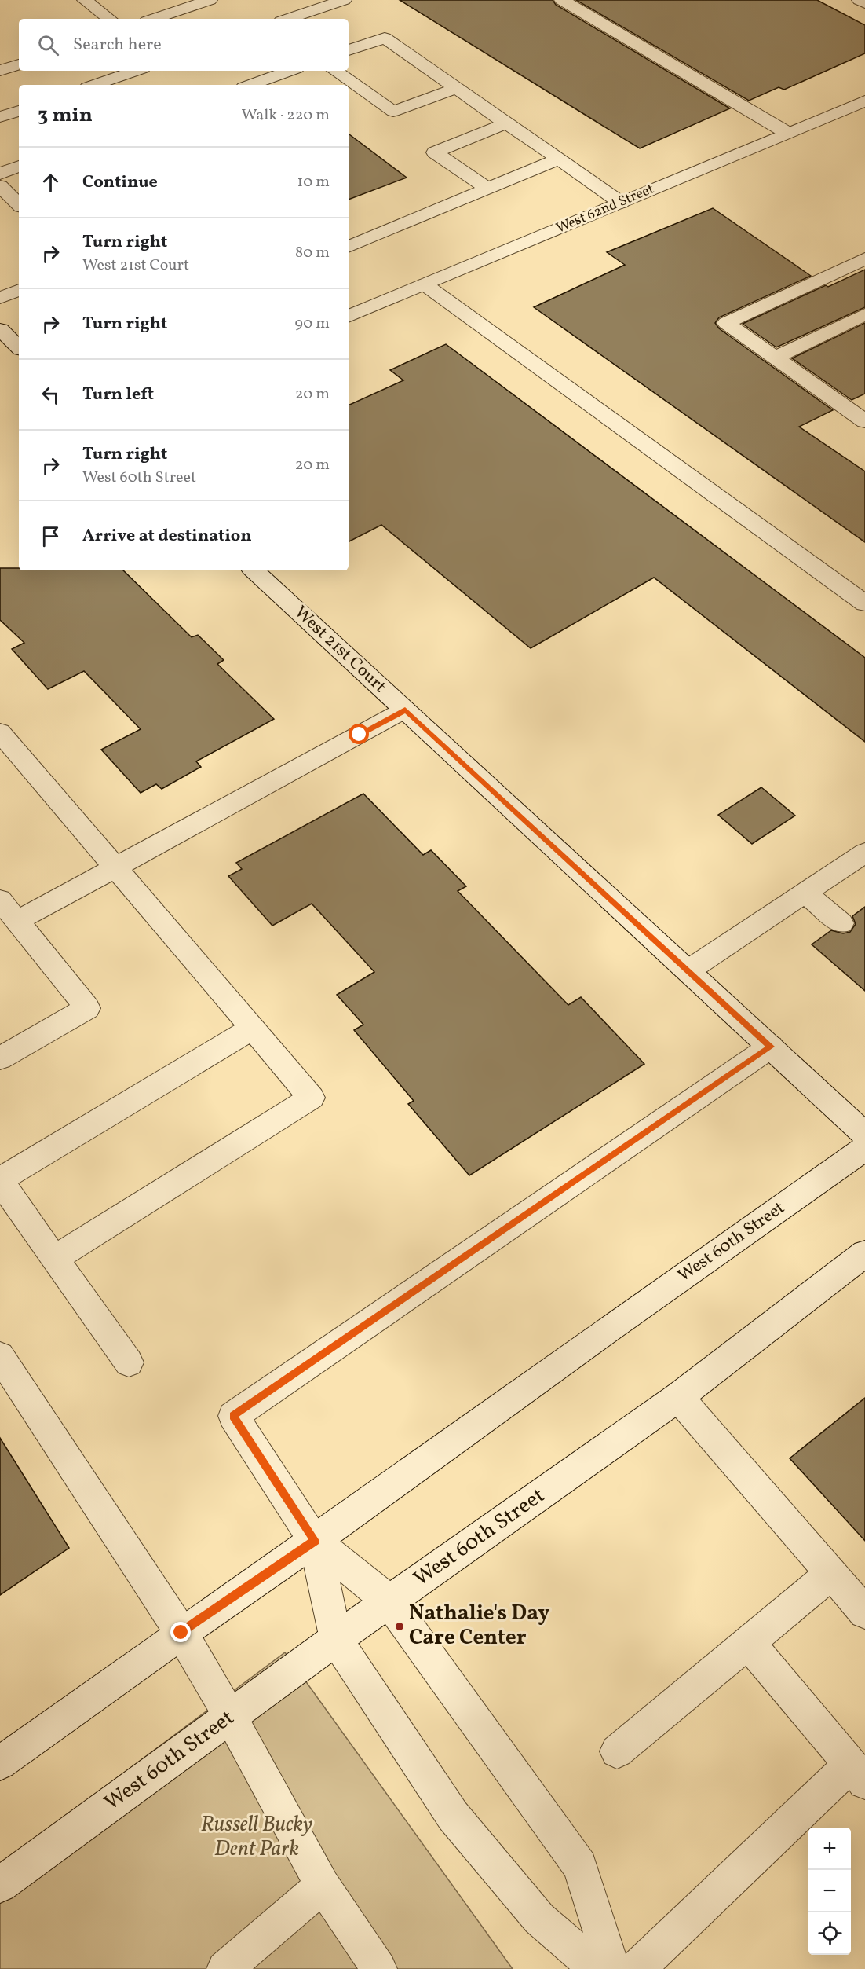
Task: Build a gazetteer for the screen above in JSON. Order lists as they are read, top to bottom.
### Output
{
  "streets": {
    "street": ["West 62nd Street", "West 21st Court", "West 60th Street"]
  },
  "parks": ["Russell Bucky Dent Park"],
  "places": ["Nathalie's Day Care Center"],
  "page": {
    "search": "Search here",
    "heading": ["3 min", "Walk · 220 m"],
    "list": [
      ["Continue", "10 m"],
      ["Turn right", "West 21st Court", "80 m"],
      ["Turn right", "90 m"],
      ["Turn left", "20 m"],
      ["Turn right", "West 60th Street", "20 m"],
      "Arrive at destination"
    ],
    "map_buttons": ["+", "−"]
  }
}
